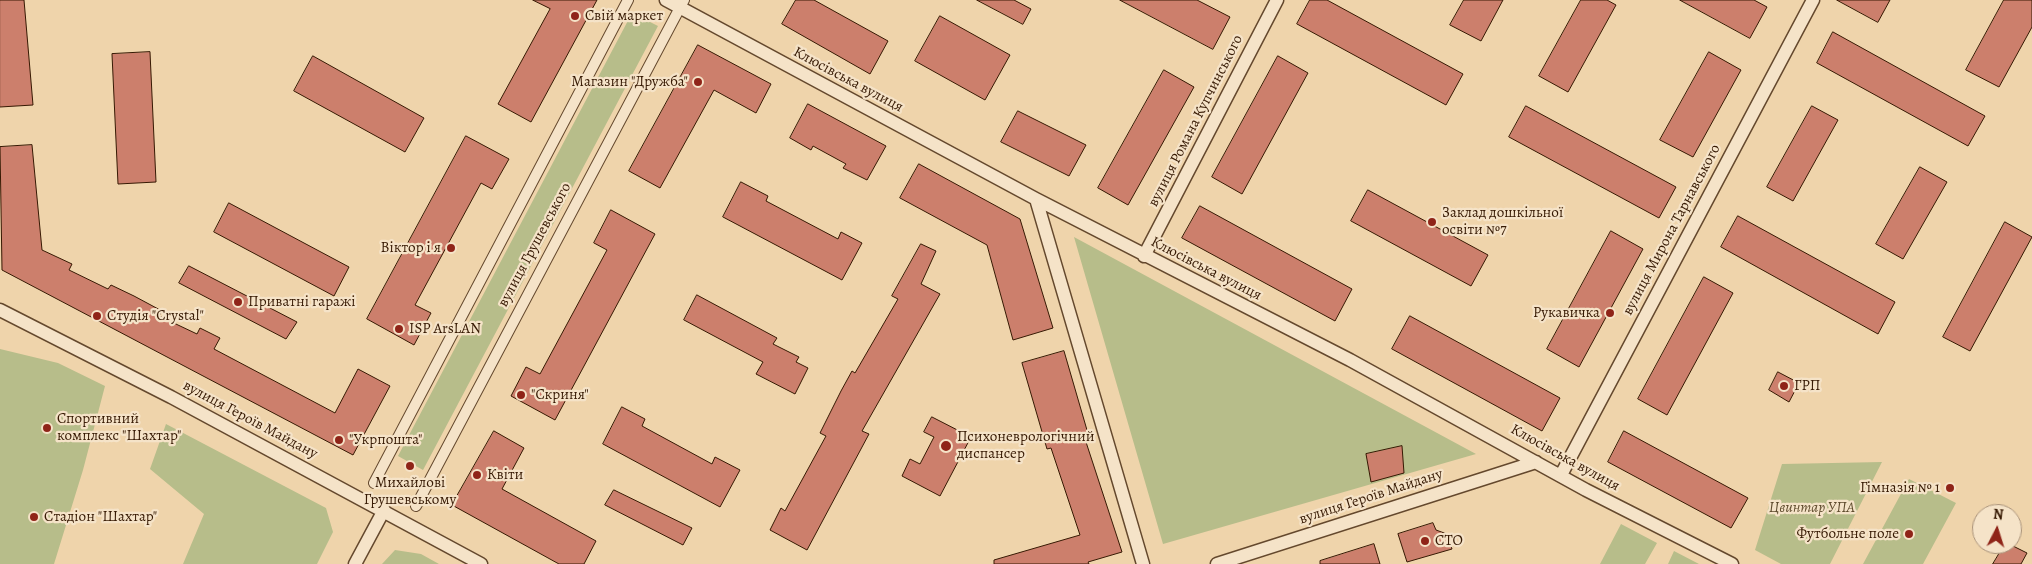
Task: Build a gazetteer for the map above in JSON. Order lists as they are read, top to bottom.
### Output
{
  "streets": {
    "street": [
      "Клюсівська вулиця",
      "вулиця Романа Купчинського",
      "вулиця Мирона Тарнавського",
      "вулиця Грушевського",
      "вулиця Героїв Майдану"
    ]
  },
  "crossings": [
    ["Клюсівська вулиця", "вулиця Романа Купчинського"],
    ["Клюсівська вулиця", "вулиця Мирона Тарнавського"],
    ["Клюсівська вулиця", "вулиця Грушевського"],
    ["Клюсівська вулиця", "вулиця Героїв Майдану"]
  ],
  "parks": ["Цвинтар УПА"],
  "places": [
    "Свiй маркет",
    "Магазин \"Дружба\"",
    "Заклад дошкільної освіти №7",
    "Віктор і я",
    "Приватні гаражі",
    "Рукавичка",
    "Студія \"Crystal\"",
    "ISP ArsLAN",
    "ГРП",
    "\"Скриня\"",
    "Спортивний комплекс \"Шахтар\"",
    "\"Укрпошта\"",
    "Психоневрологічний диспансер",
    "Михайлові Грушевському",
    "Квіти",
    "Гімназія № 1",
    "Стадіон \"Шахтар\"",
    "Футбольне поле",
    "СТО"
  ],
  "north": "top"
}
